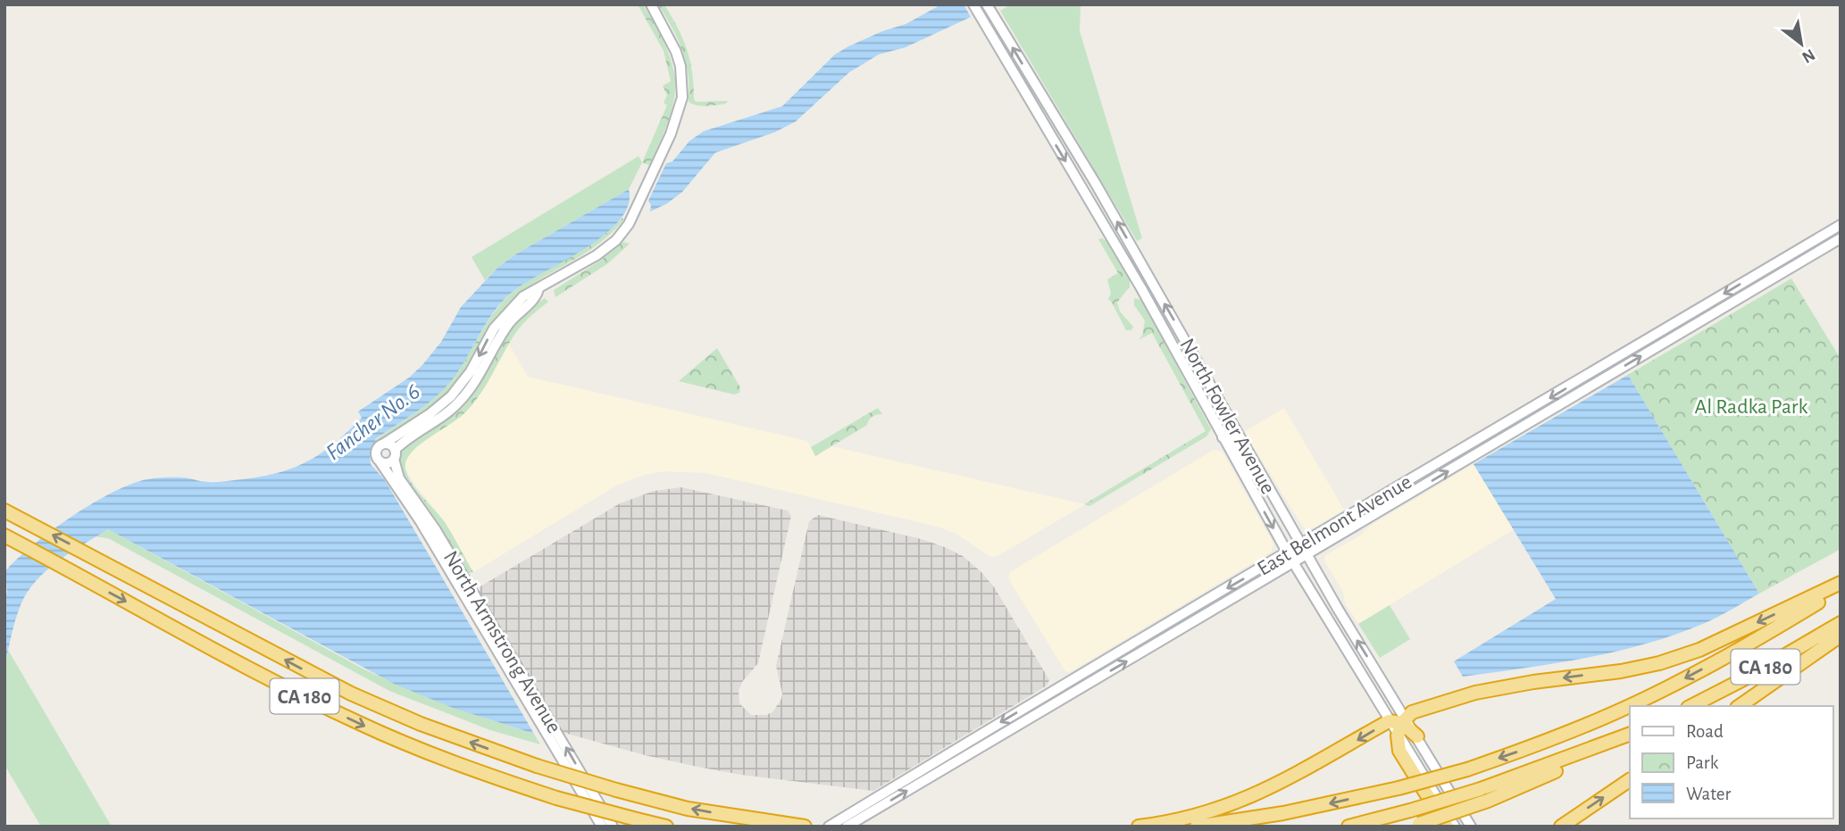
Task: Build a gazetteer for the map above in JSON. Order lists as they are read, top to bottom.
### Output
{
  "streets": {
    "highway": ["CA 180"],
    "street": ["North Fowler Avenue", "East Belmont Avenue", "North Armstrong Avenue"]
  },
  "crossings": [
    ["North Fowler Avenue", "East Belmont Avenue"]
  ],
  "water": ["Fancher No. 6"],
  "parks": ["Al Radka Park"],
  "legend": ["Road", "Park", "Water"],
  "north": "bottom right"
}
